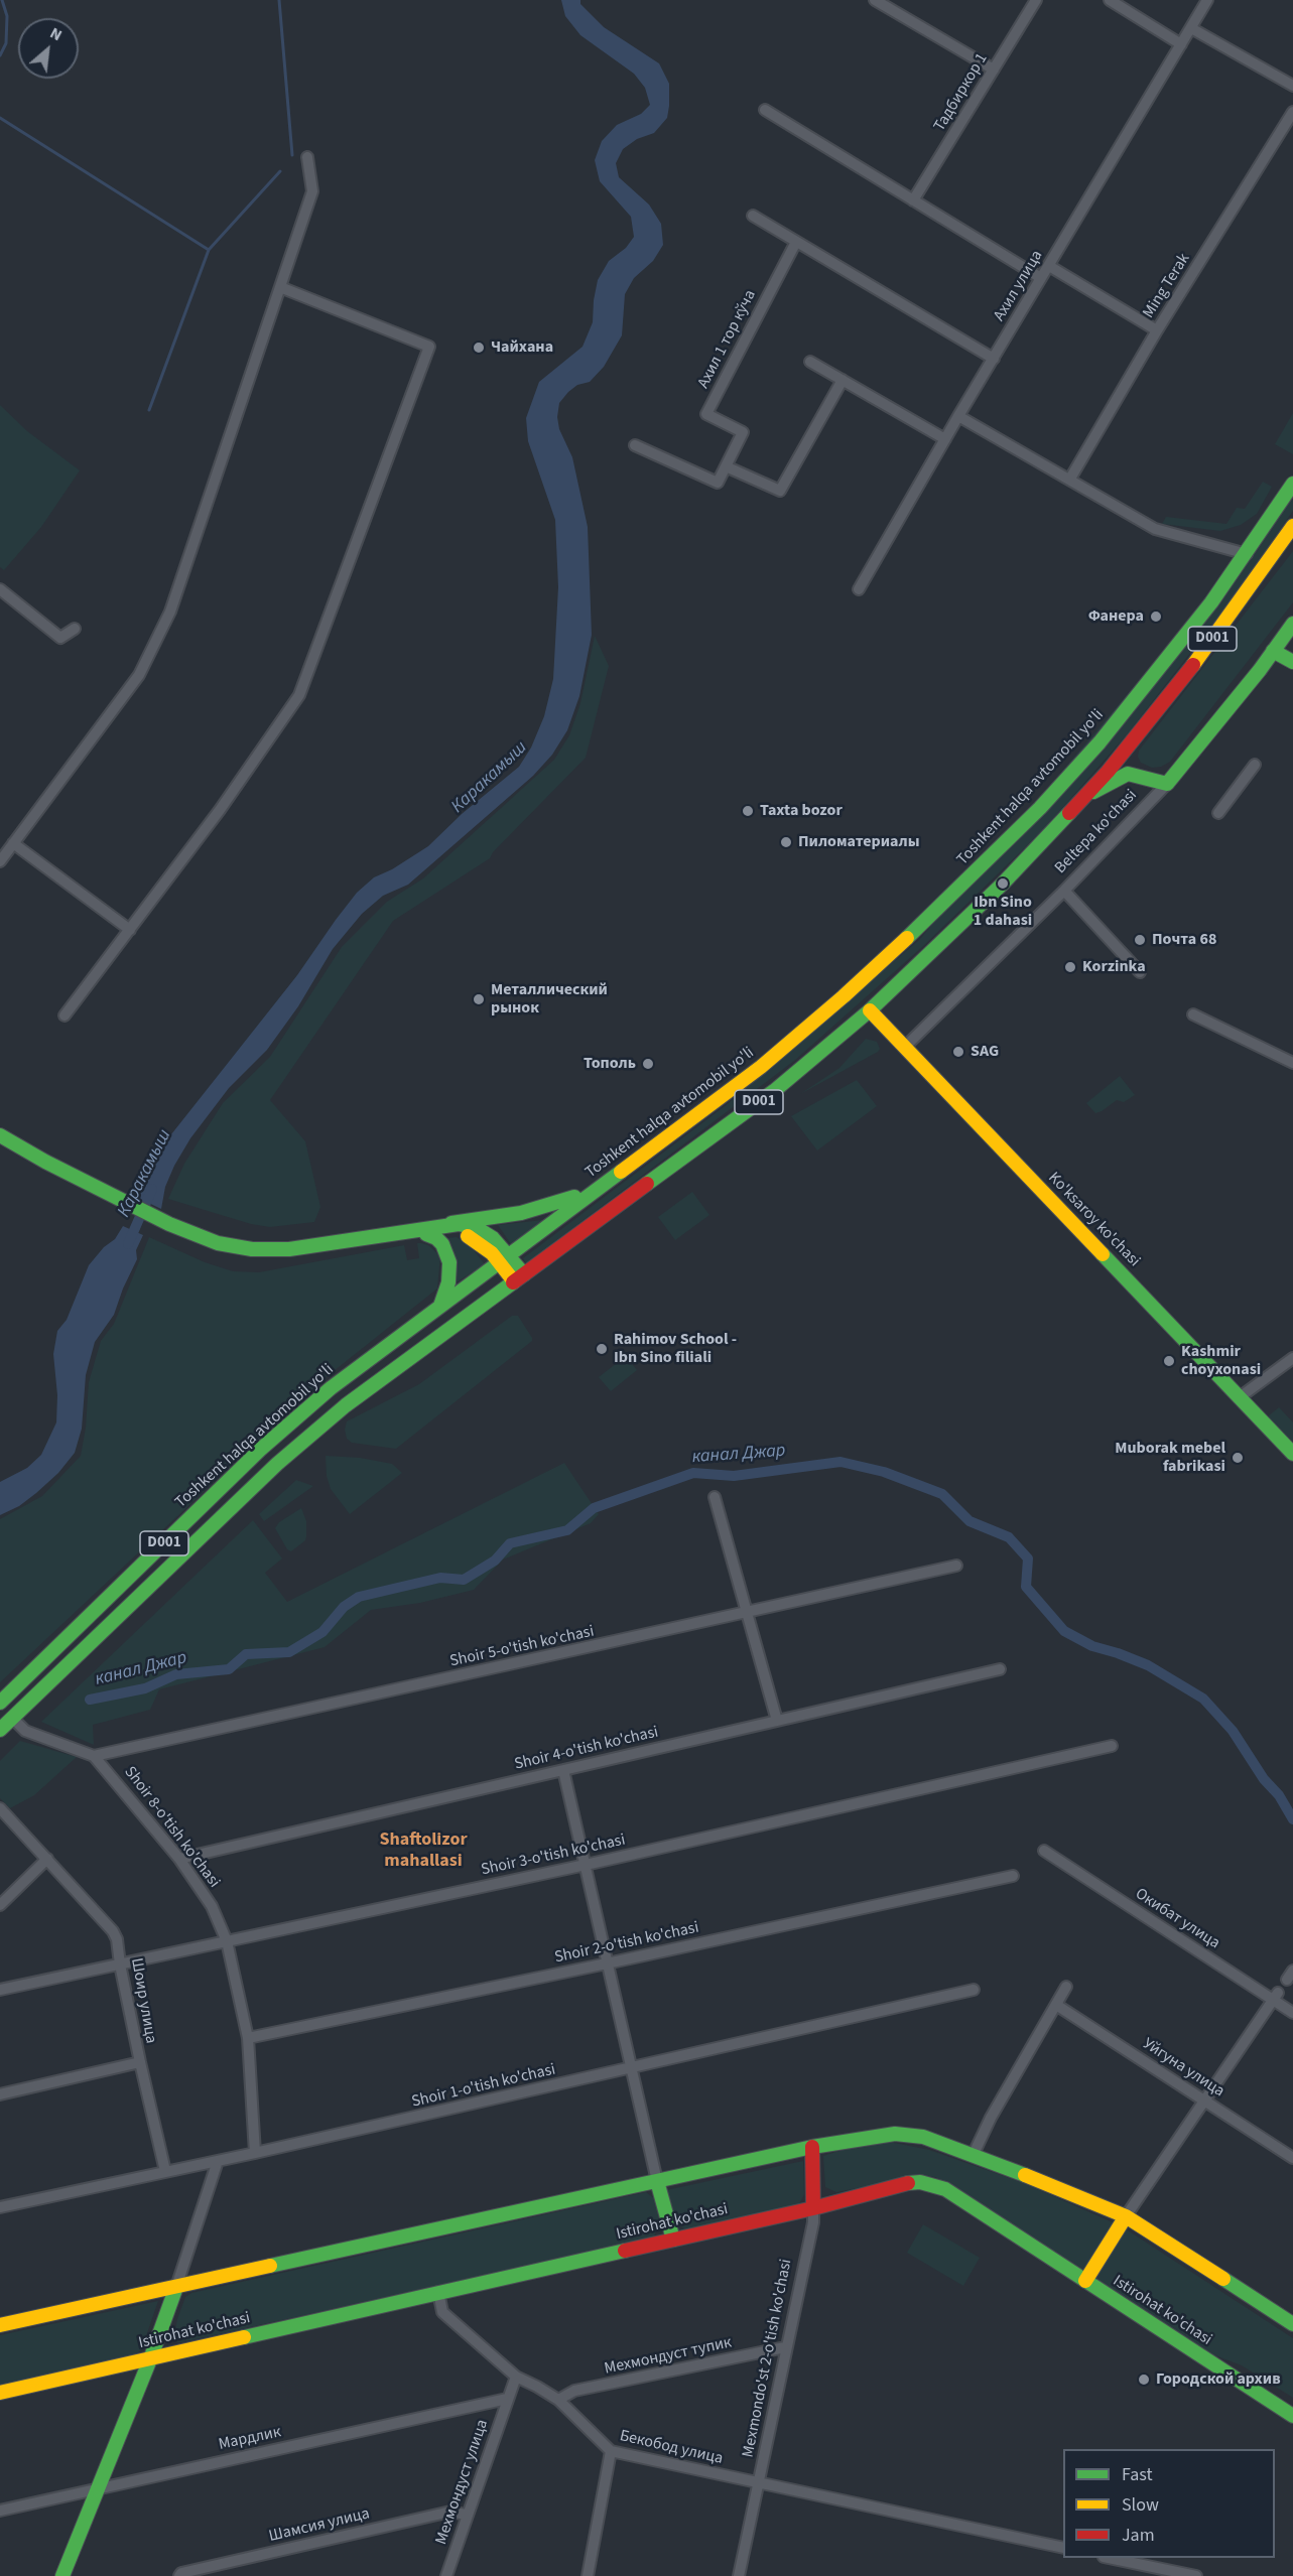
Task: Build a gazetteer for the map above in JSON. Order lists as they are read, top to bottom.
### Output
{
  "streets": {
    "main road": [
      "D001",
      "Toshkent halqa avtomobil yo'li",
      "Beltepa ko'chasi",
      "Ko'ksaroy ko'chasi",
      "Istirohat ko'chasi",
      "Mexmondo'st 2-o'tish ko'chasi"
    ],
    "street": [
      "Тадбиркор 1",
      "Ахил улица",
      "Ming Terak",
      "Ахил 1 тор кўча",
      "Shoir 5-o'tish ko'chasi",
      "Shoir 4-o'tish ko'chasi",
      "Shoir 8-o'tish ko'chasi",
      "Shoir 3-o'tish ko'chasi",
      "Окибат улица",
      "Shoir 2-o'tish ko'chasi",
      "Шоир улица",
      "Уйгуна улица",
      "Shoir 1-o'tish ko'chasi",
      "Мехмондуст тупик",
      "Мардлик",
      "Бекобод улица",
      "Мехмондуст улица",
      "Шамсия улица"
    ]
  },
  "crossings": [
    ["D001", "Ko'ksaroy ko'chasi"],
    ["Beltepa ko'chasi", "Ko'ksaroy ko'chasi"],
    ["Shoir 5-o'tish ko'chasi", "Shoir 8-o'tish ko'chasi"],
    ["Shoir 4-o'tish ko'chasi", "Shoir 8-o'tish ko'chasi"],
    ["Shoir 8-o'tish ko'chasi", "Shoir 3-o'tish ko'chasi"],
    ["Shoir 8-o'tish ko'chasi", "Shoir 2-o'tish ko'chasi"],
    ["Shoir 8-o'tish ko'chasi", "Shoir 1-o'tish ko'chasi"],
    ["Shoir 3-o'tish ko'chasi", "Шоир улица"],
    ["Шоир улица", "Shoir 1-o'tish ko'chasi"],
    ["Istirohat ko'chasi", "Mexmondo'st 2-o'tish ko'chasi"],
    ["Istirohat ko'chasi", "Бекобод улица"],
    ["Мехмондуст тупик", "Mexmondo'st 2-o'tish ko'chasi"],
    ["Мехмондуст тупик", "Бекобод улица"],
    ["Mexmondo'st 2-o'tish ko'chasi", "Бекобод улица"],
    ["Мардлик", "Мехмондуст улица"],
    ["Бекобод улица", "Мехмондуст улица"],
    ["Мехмондуст улица", "Шамсия улица"]
  ],
  "districts": ["Shaftolizor mahallasi"],
  "water": ["Каракамыш", "канал Джар"],
  "places": [
    "Чайхана",
    "Фанера",
    "Taxta bozor",
    "Пиломатериалы",
    "Ibn Sino 1 dahasi",
    "Почта 68",
    "Korzinka",
    "Металлический рынок",
    "SAG",
    "Тополь",
    "Rahimov School - Ibn Sino filiali",
    "Kashmir choyxonasi",
    "Muborak mebel fabrikasi",
    "Городской архив"
  ],
  "legend": ["Fast", "Slow", "Jam"],
  "north": "top right"
}
